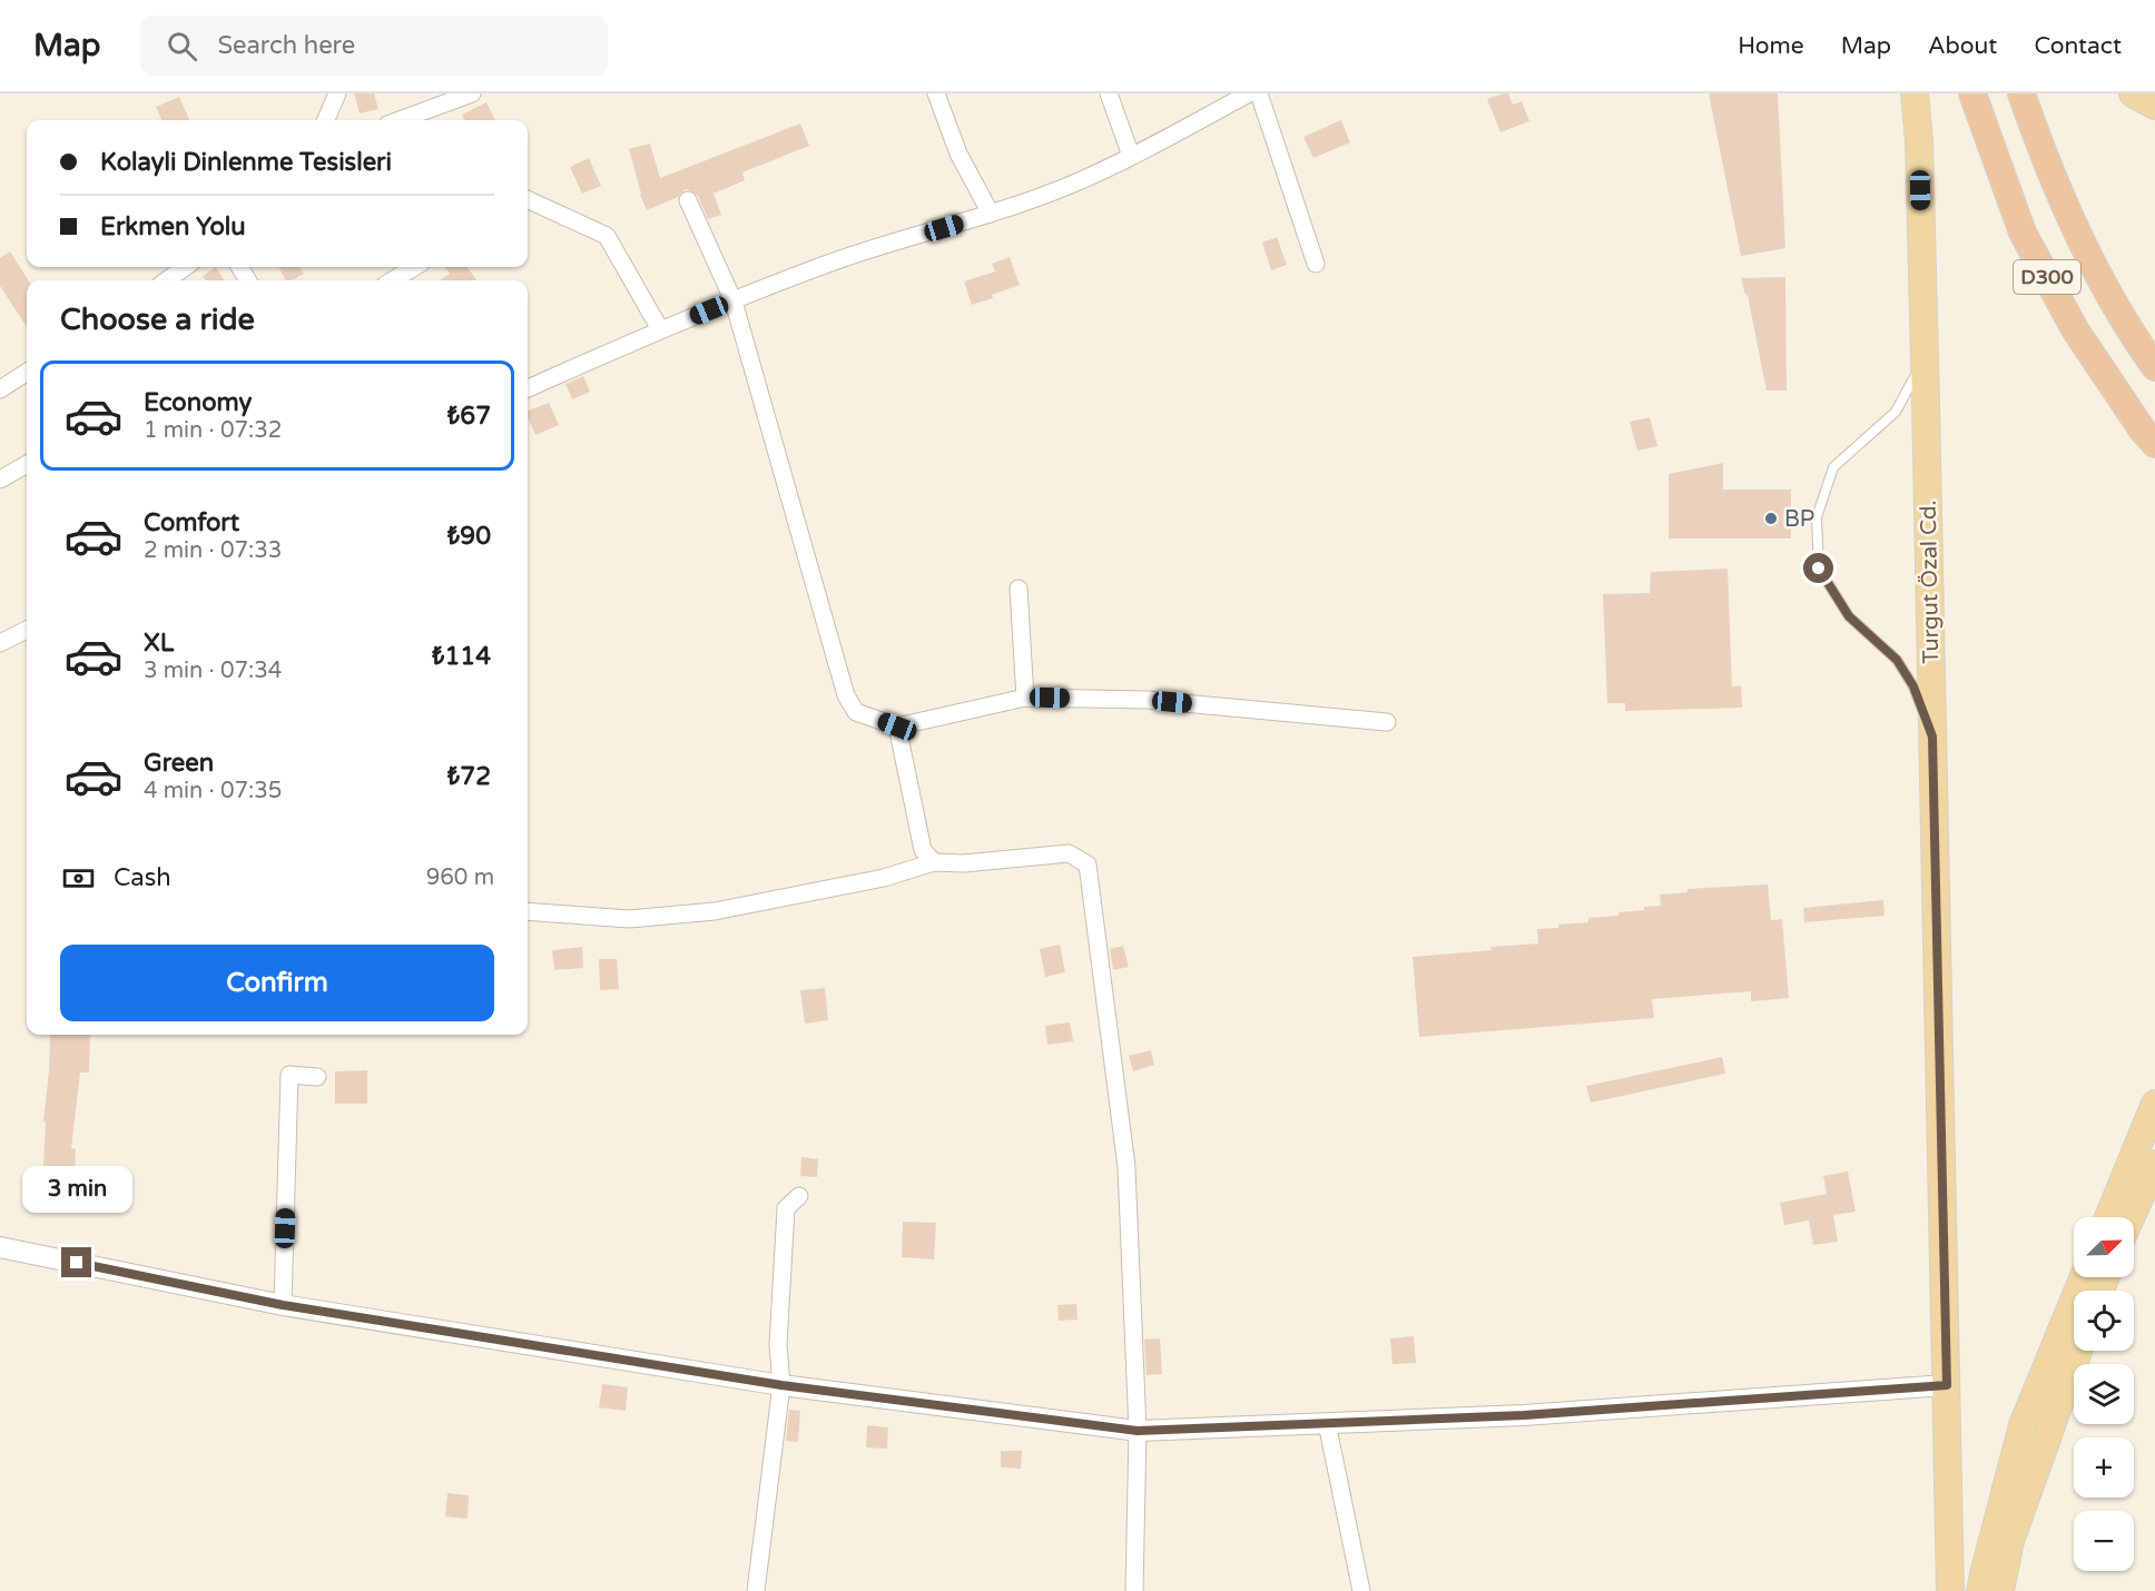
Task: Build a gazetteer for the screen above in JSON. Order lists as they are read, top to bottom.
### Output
{
  "streets": {
    "highway": ["D300"],
    "main road": ["Turgut Özal Cd."]
  },
  "places": ["BP"],
  "north": "top right",
  "page": {
    "header": "Map",
    "search": "Search here",
    "nav": [
      "Home",
      "Map",
      "About",
      "Contact"
    ],
    "banner": ["Kolayli Dinlenme Tesisleri", "Erkmen Yolu"],
    "heading": "Choose a ride",
    "list": [
      {
        "name": "Economy",
        "note": "1 min · 07:32",
        "value": "₺67"
      },
      {
        "name": "Comfort",
        "note": "2 min · 07:33",
        "value": "₺90"
      },
      {
        "name": "XL",
        "note": "3 min · 07:34",
        "value": "₺114"
      },
      {
        "name": "Green",
        "note": "4 min · 07:35",
        "value": "₺72"
      }
    ],
    "pay": ["Cash", "960 m"],
    "buttons": "Confirm",
    "bubble": "3 min",
    "map_buttons": ["+", "−"]
  }
}
